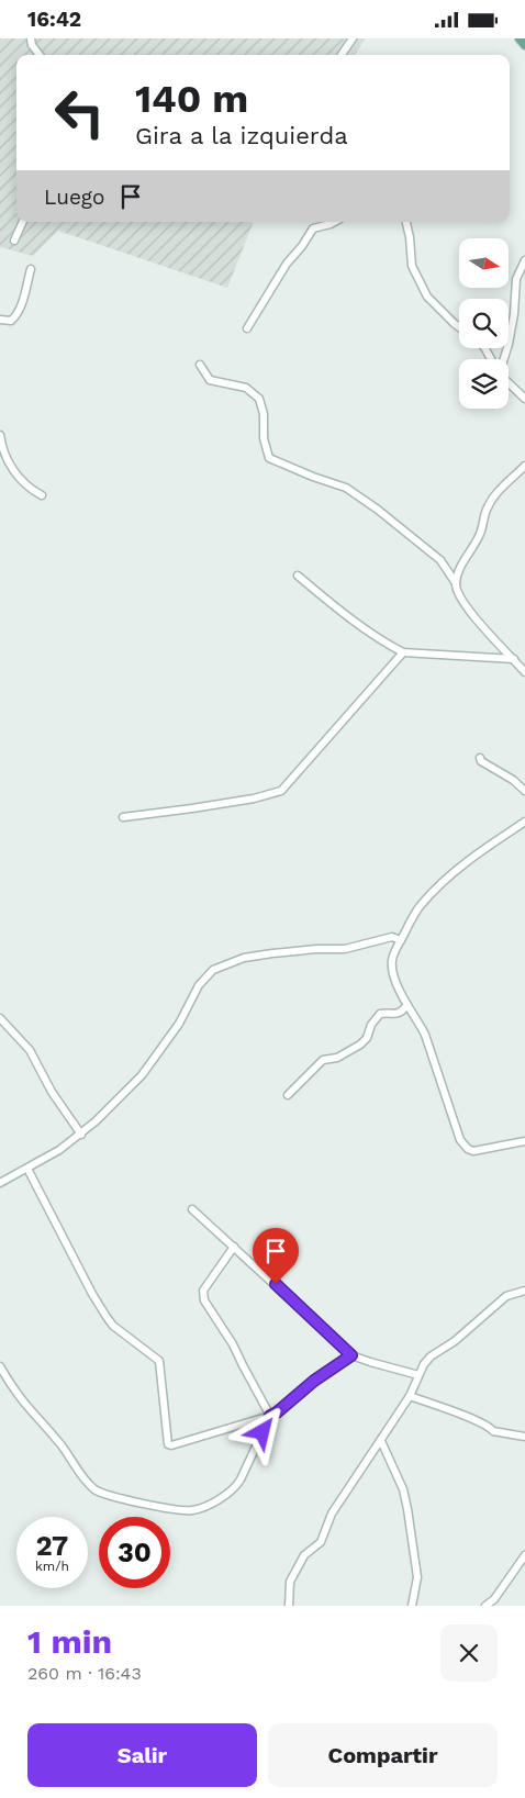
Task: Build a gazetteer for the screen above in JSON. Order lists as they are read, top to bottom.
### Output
{
  "north": "right",
  "page": {
    "status": "16:42",
    "turn": ["140 m", "Gira a la izquierda"],
    "then": "Luego",
    "speed": "27 km/h",
    "limit": "30",
    "heading": ["1 min", "260 m · 16:43"],
    "buttons": ["Salir", "Compartir"]
  }
}
